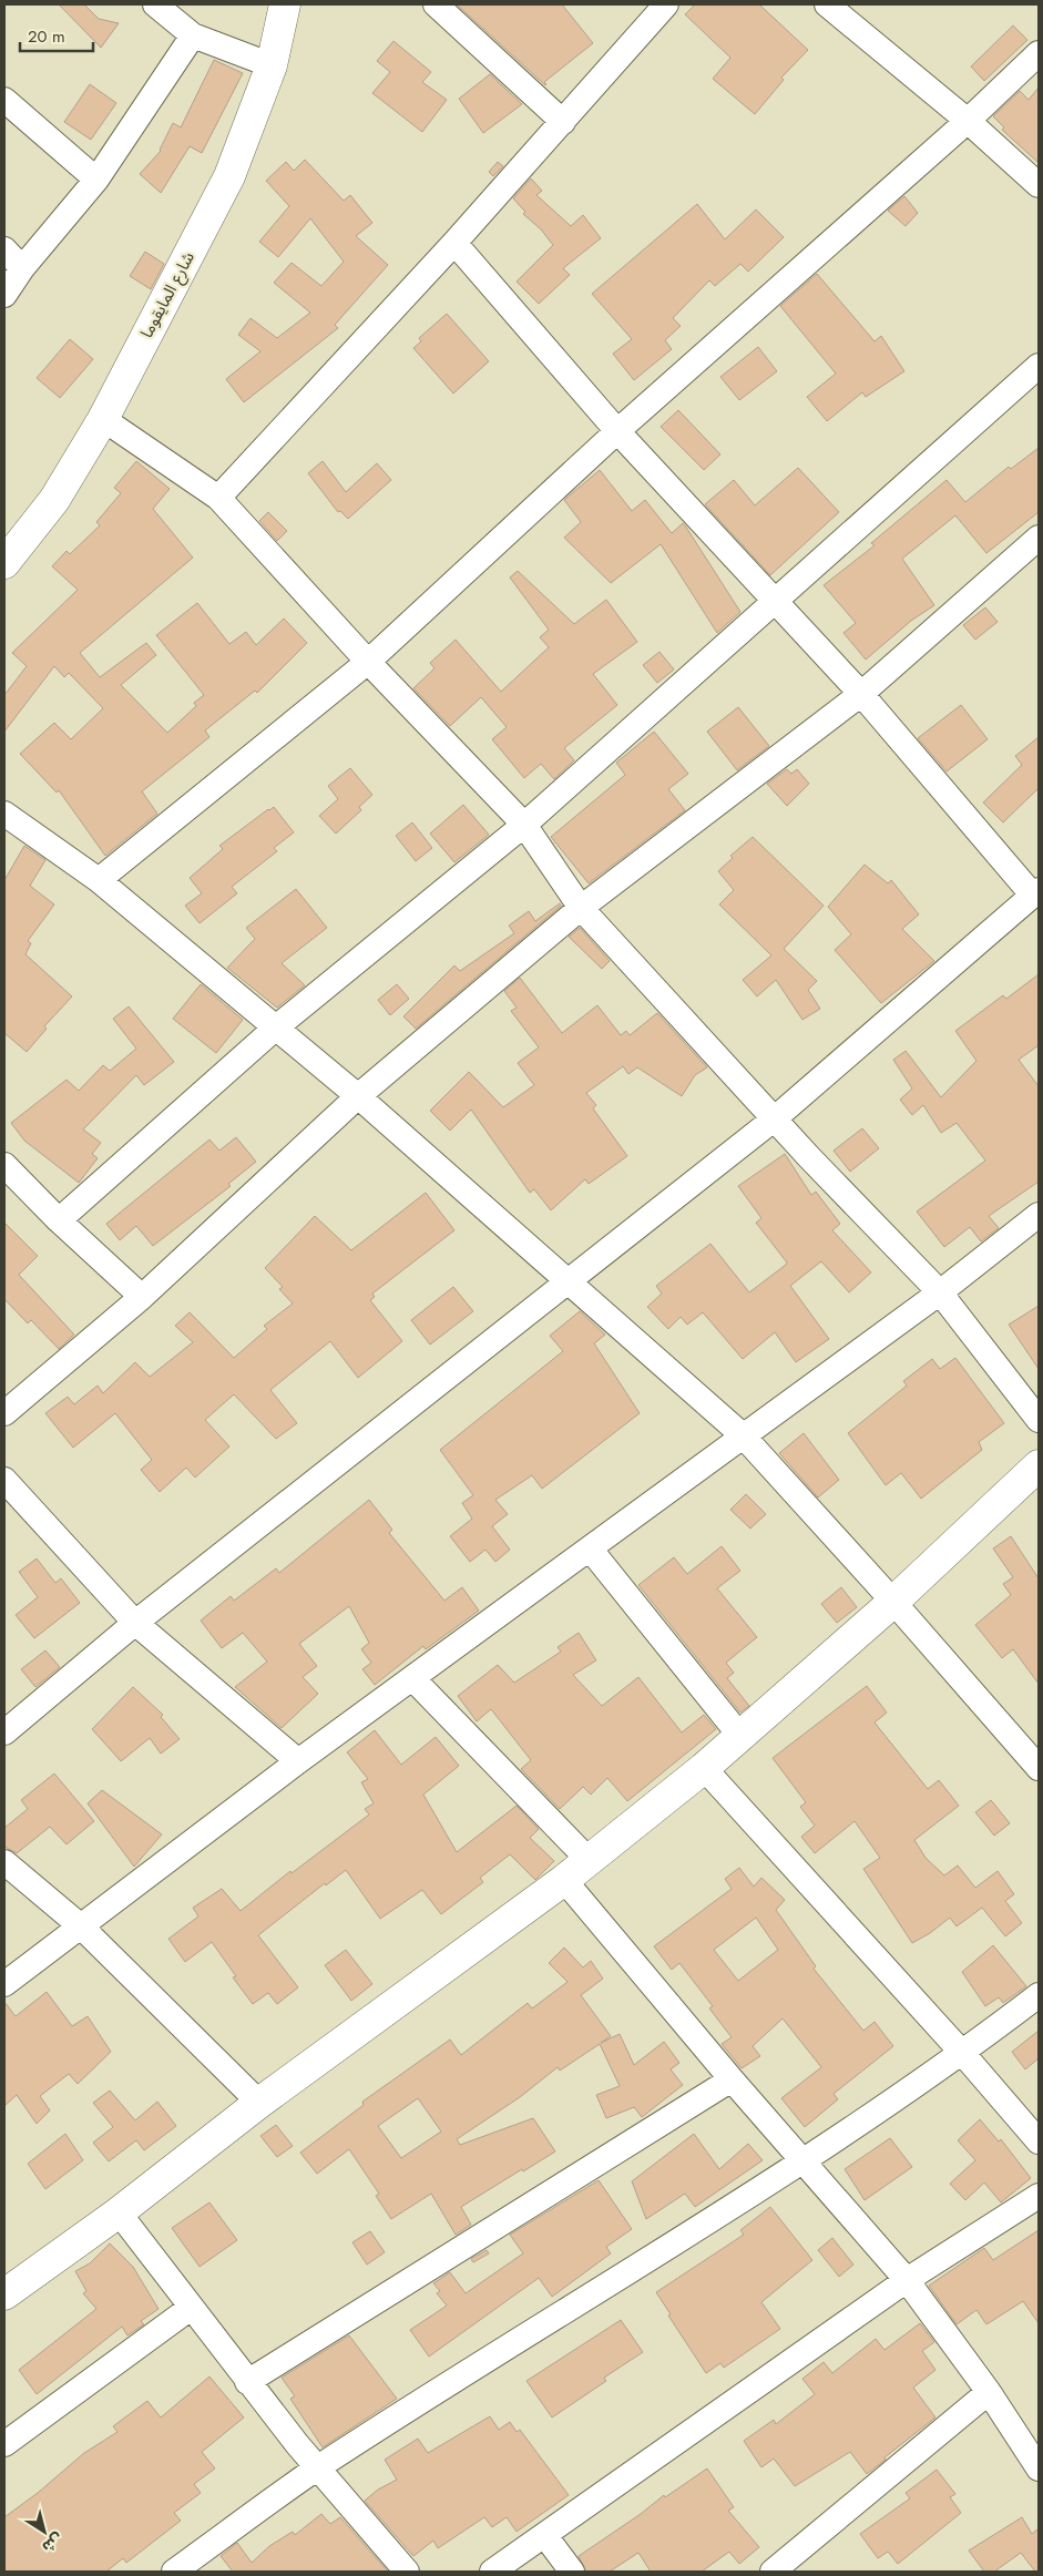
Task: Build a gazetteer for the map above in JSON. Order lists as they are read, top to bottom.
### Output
{
  "streets": {
    "street": ["شارع المايقوما"]
  },
  "scale_bar": "20 m",
  "north": "bottom right"
}
